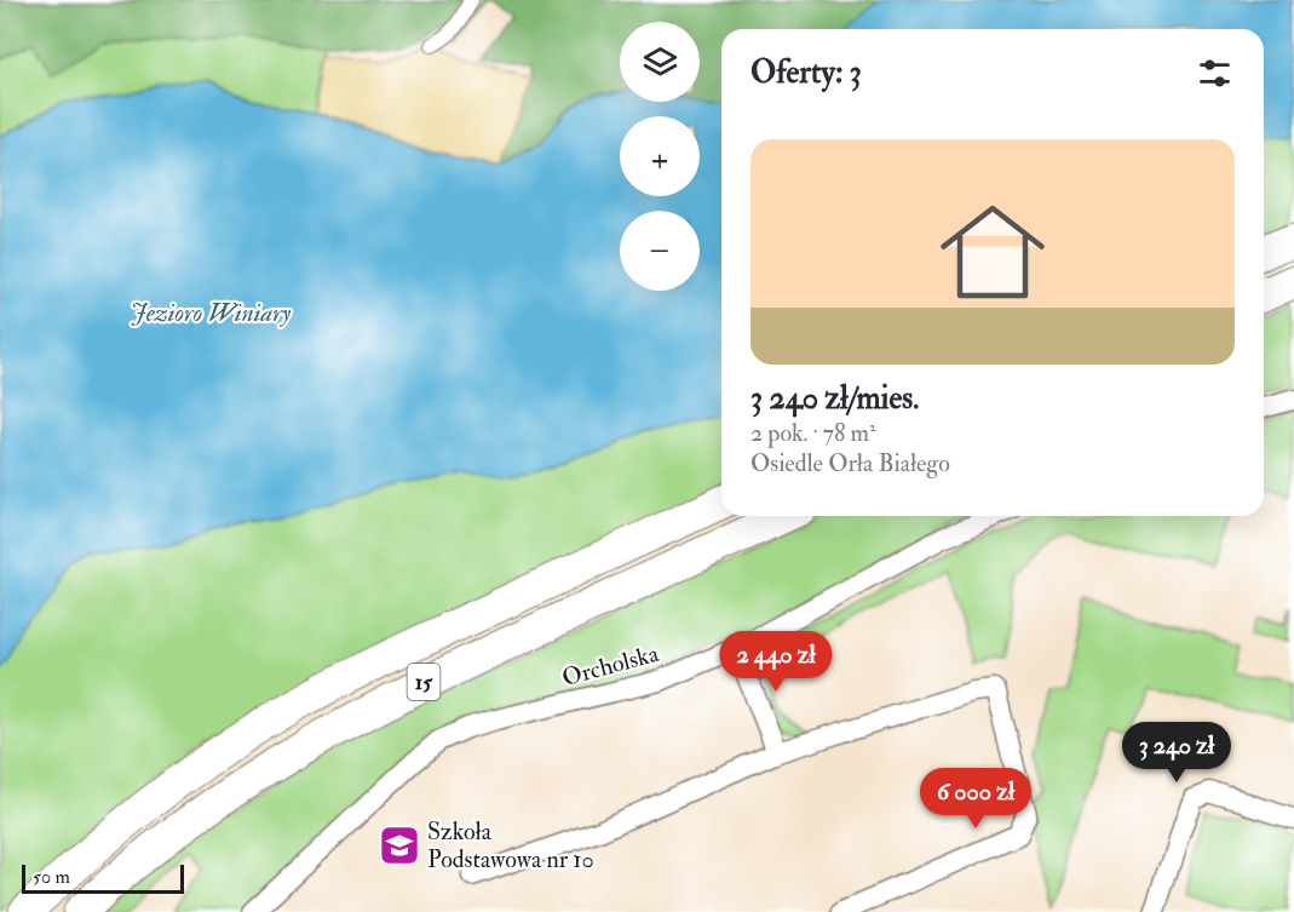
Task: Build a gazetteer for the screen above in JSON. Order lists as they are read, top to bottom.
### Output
{
  "streets": {
    "main road": ["15"],
    "street": ["Orcholska"]
  },
  "water": ["Jezioro Winiary"],
  "places": {
    "school or university": ["Szkoła Podstawowa nr 10"]
  },
  "scale_bar": "50 m",
  "page": {
    "map_buttons": ["+", "−"],
    "heading": "Oferty: 3",
    "list": [
      {
        "name": "3 240 zł/mies.",
        "note": "2 pok. · 78 m² · Osiedle Orła Białego"
      }
    ],
    "price": ["2 440 zł", "3 240 zł", "6 000 zł"],
    "scale": "50 m"
  }
}
